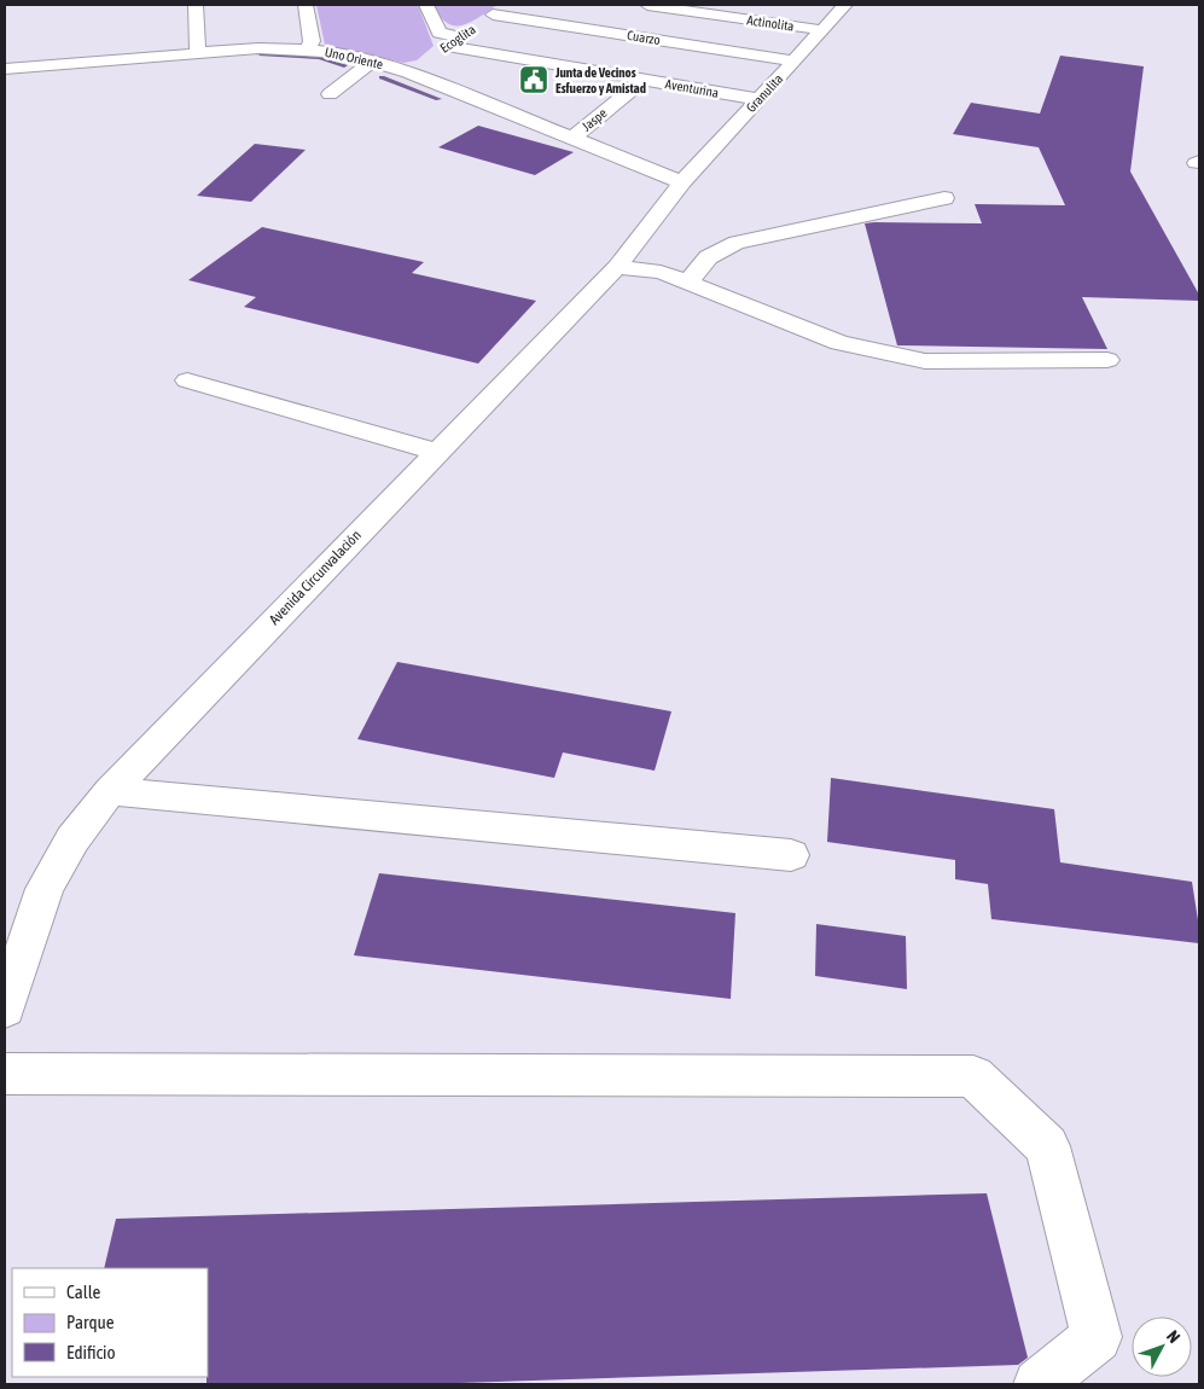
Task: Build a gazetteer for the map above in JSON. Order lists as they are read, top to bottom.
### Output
{
  "streets": {
    "street": [
      "Actinolita",
      "Cuarzo",
      "Ecoglita",
      "Uno Oriente",
      "Aventurina",
      "Granulita",
      "Jaspe",
      "Avenida Circunvalación"
    ]
  },
  "crossings": [
    ["Actinolita", "Granulita"],
    ["Cuarzo", "Ecoglita"],
    ["Cuarzo", "Granulita"],
    ["Ecoglita", "Uno Oriente"],
    ["Ecoglita", "Aventurina"],
    ["Uno Oriente", "Granulita"],
    ["Uno Oriente", "Jaspe"],
    ["Uno Oriente", "Avenida Circunvalación"],
    ["Aventurina", "Granulita"],
    ["Aventurina", "Jaspe"],
    ["Granulita", "Avenida Circunvalación"]
  ],
  "places": {
    "public building": ["Junta de Vecinos Esfuerzo y Amistad"]
  },
  "legend": ["Calle", "Parque", "Edificio"],
  "north": "top right"
}
